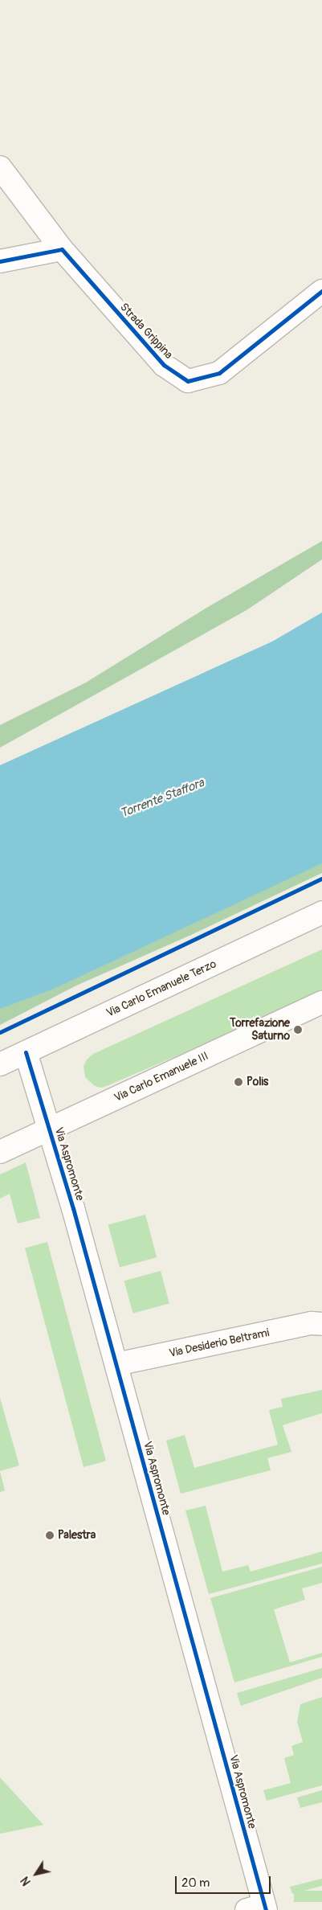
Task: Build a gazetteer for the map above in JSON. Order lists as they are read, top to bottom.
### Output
{
  "streets": {
    "street": [
      "Strada Grippina",
      "Via Carlo Emanuele Terzo",
      "Via Carlo Emanuele III",
      "Via Aspromonte",
      "Via Desiderio Beltrami"
    ]
  },
  "crossings": [
    ["Via Carlo Emanuele Terzo", "Via Aspromonte"],
    ["Via Carlo Emanuele III", "Via Aspromonte"],
    ["Via Aspromonte", "Via Desiderio Beltrami"]
  ],
  "water": ["Torrente Staffora"],
  "places": ["Torrefazione Saturno", "Polis", "Palestra"],
  "scale_bar": "20 m",
  "north": "bottom left"
}
